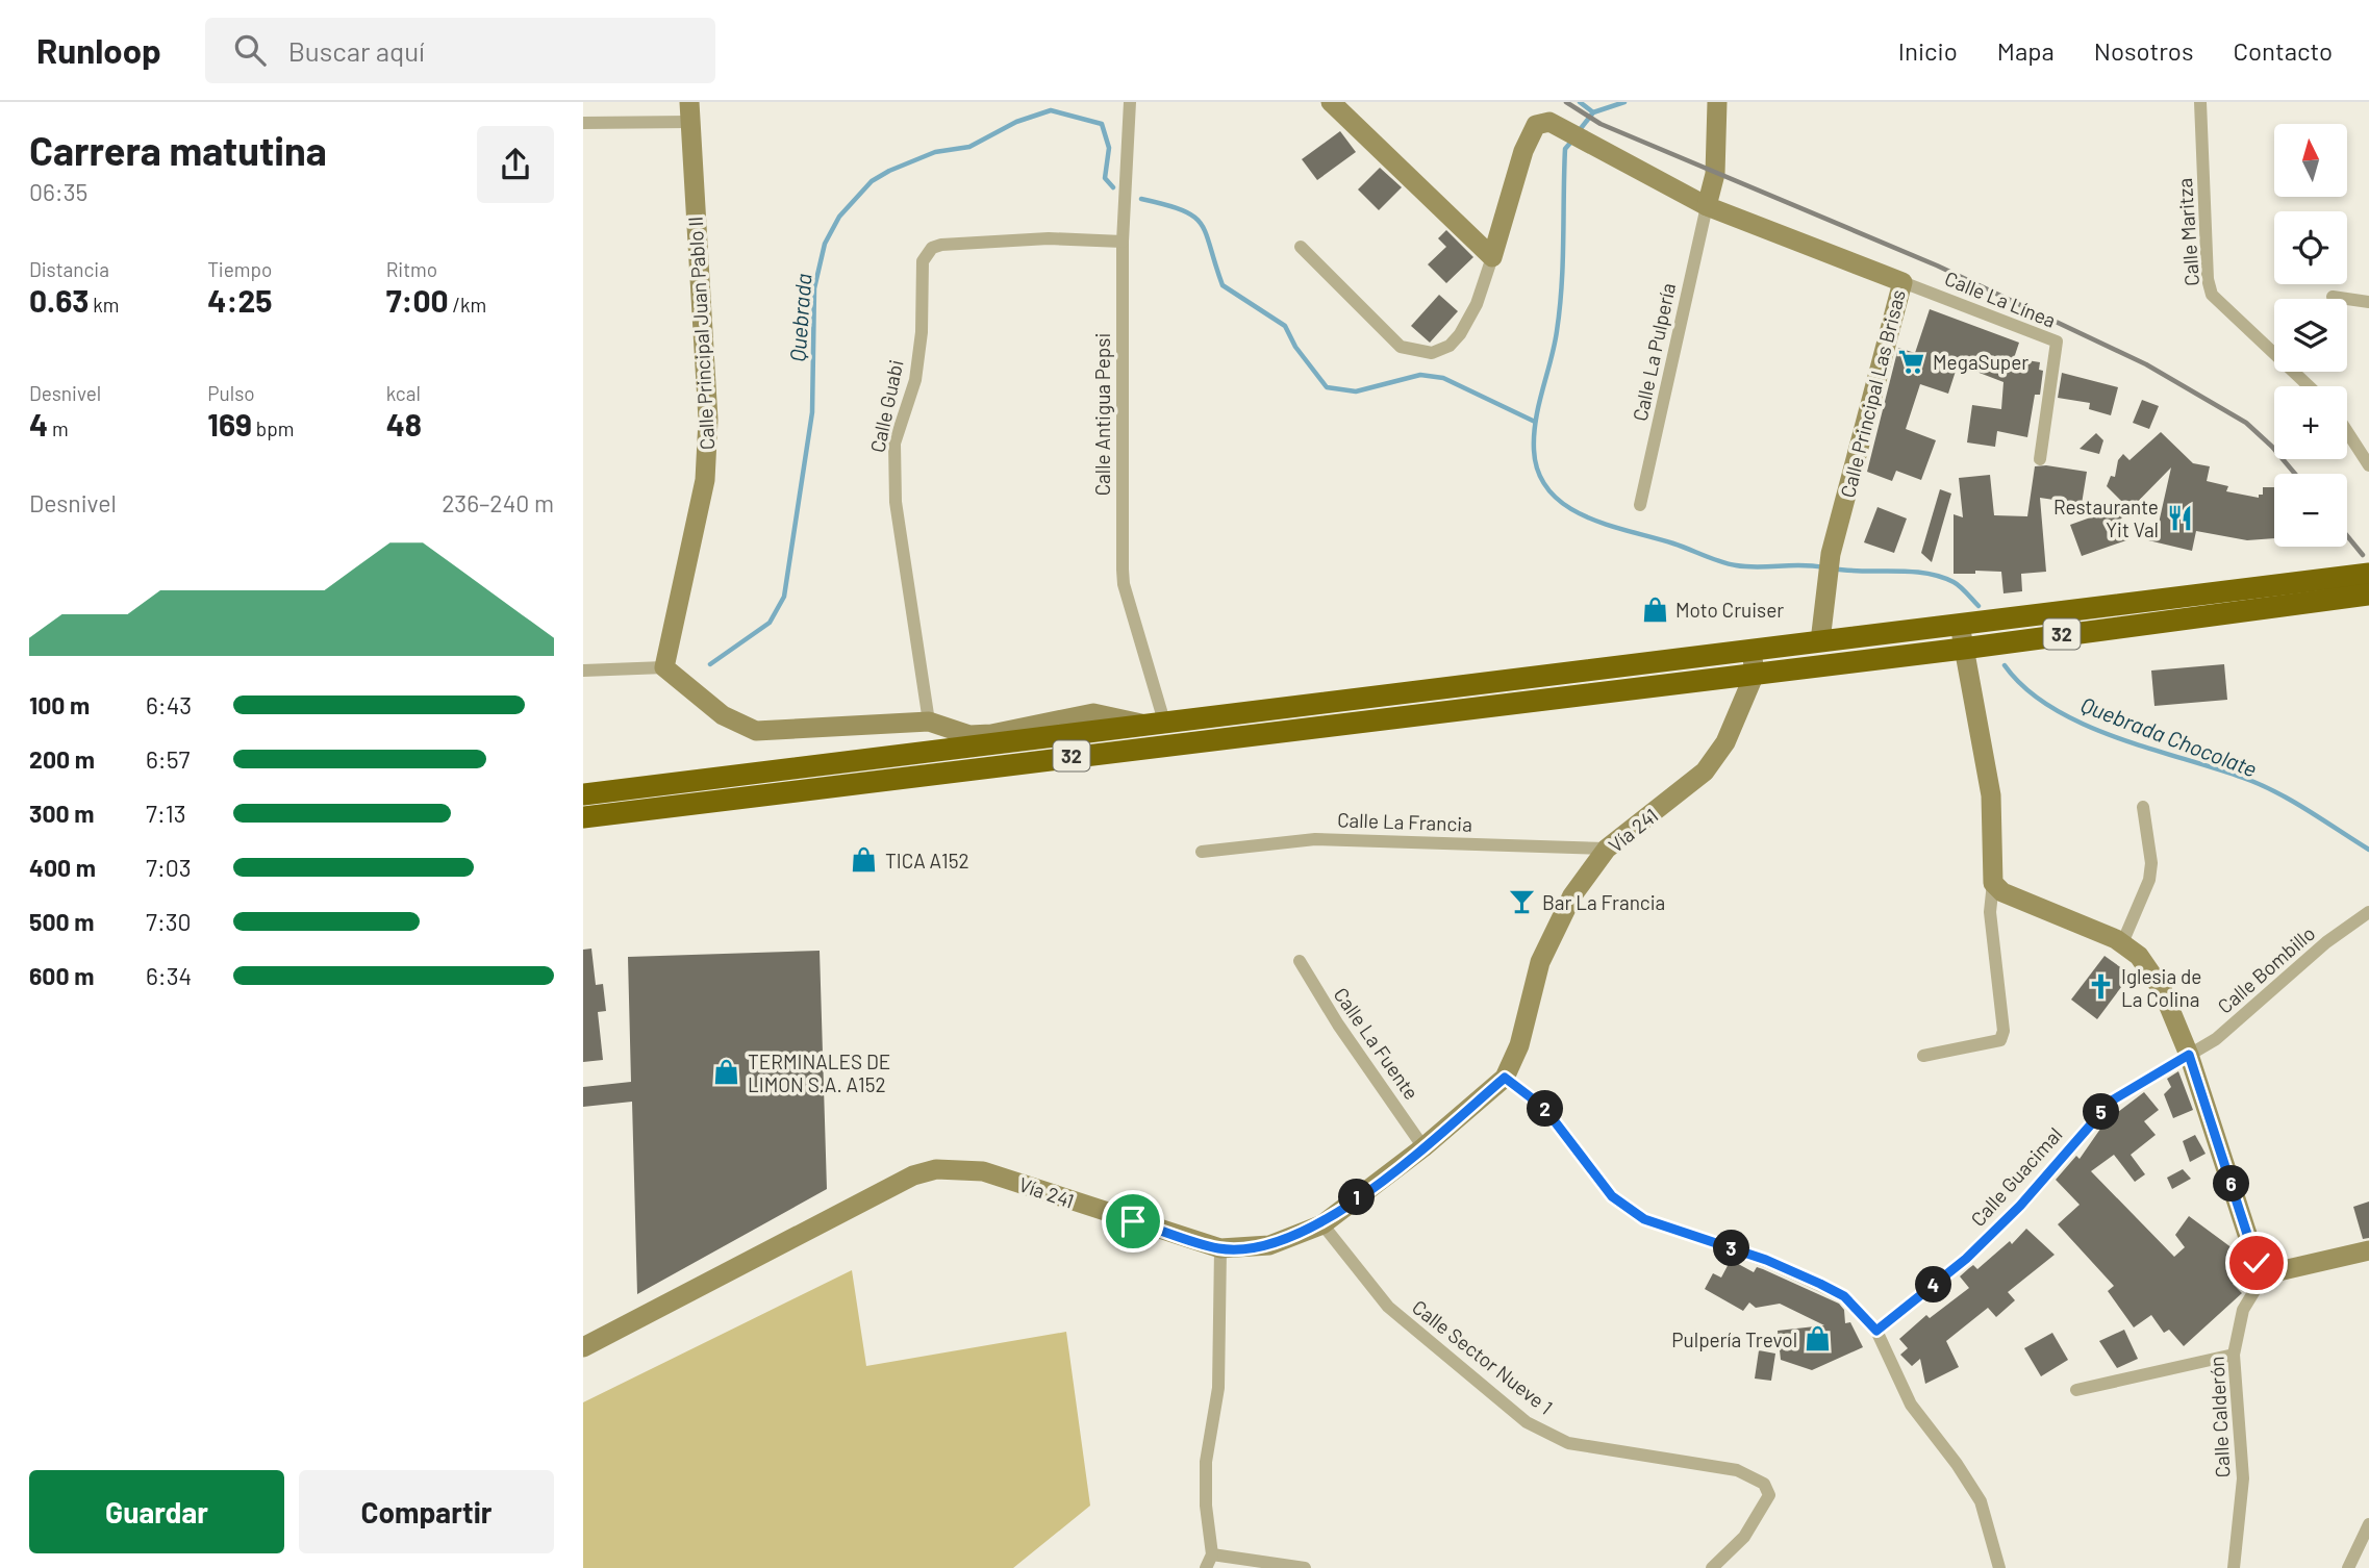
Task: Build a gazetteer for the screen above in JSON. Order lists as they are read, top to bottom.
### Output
{
  "streets": {
    "highway": ["32"],
    "street": [
      "Calle Maritza",
      "Calle La Línea",
      "Calle Principal Juan Pablo II",
      "Calle La Pulpería",
      "Calle Principal Las Brisas",
      "Calle Guabi",
      "Calle Antigua Pepsi",
      "Calle La Francia",
      "Vía 241",
      "Calle Bombillo",
      "Calle La Fuente",
      "Calle Guacimal",
      "Calle Sector Nueve 1",
      "Calle Calderón"
    ]
  },
  "crossings": [
    ["Calle La Línea", "Calle Principal Las Brisas"],
    ["Calle La Pulpería", "Calle Principal Las Brisas"],
    ["Calle Principal Las Brisas", "32"],
    ["Calle Guabi", "Calle Antigua Pepsi"],
    ["Calle Antigua Pepsi", "32"],
    ["32", "Vía 241"],
    ["Calle La Francia", "Vía 241"],
    ["Vía 241", "Calle La Fuente"],
    ["Vía 241", "Calle Sector Nueve 1"],
    ["Calle Bombillo", "Calle Guacimal"]
  ],
  "water": ["Quebrada", "Quebrada Chocolate"],
  "places": {
    "supermarket": ["MegaSuper"],
    "restaurant": ["Restaurante Yit Val"],
    "shop": [
      "Moto Cruiser",
      "TICA A152",
      "TERMINALES DE LIMON S.A. A152",
      "Pulpería Trevol"
    ],
    "bar": ["Bar La Francia"],
    "church": ["Iglesia de La Colina"]
  },
  "north": "top",
  "page": {
    "header": "Runloop",
    "search": "Buscar aquí",
    "nav": [
      "Inicio",
      "Mapa",
      "Nosotros",
      "Contacto"
    ],
    "heading": ["Carrera matutina", "06:35"],
    "map_buttons": ["+", "−"],
    "stats": [
      ["Distancia", "0.63 km"],
      ["Tiempo", "4:25"],
      ["Ritmo", "7:00 /km"],
      ["Desnivel", "4 m"],
      ["Pulso", "169 bpm"],
      ["kcal", "48"]
    ],
    "chart": ["Desnivel", "236–240 m"],
    "list": [
      {
        "name": "100 m",
        "note": "6:43"
      },
      {
        "name": "200 m",
        "note": "6:57"
      },
      {
        "name": "300 m",
        "note": "7:13"
      },
      {
        "name": "400 m",
        "note": "7:03"
      },
      {
        "name": "500 m",
        "note": "7:30"
      },
      {
        "name": "600 m",
        "note": "6:34"
      }
    ],
    "pins": [
      "2",
      "5",
      "6",
      "1",
      "3",
      "4"
    ],
    "buttons": ["Guardar", "Compartir"]
  }
}
